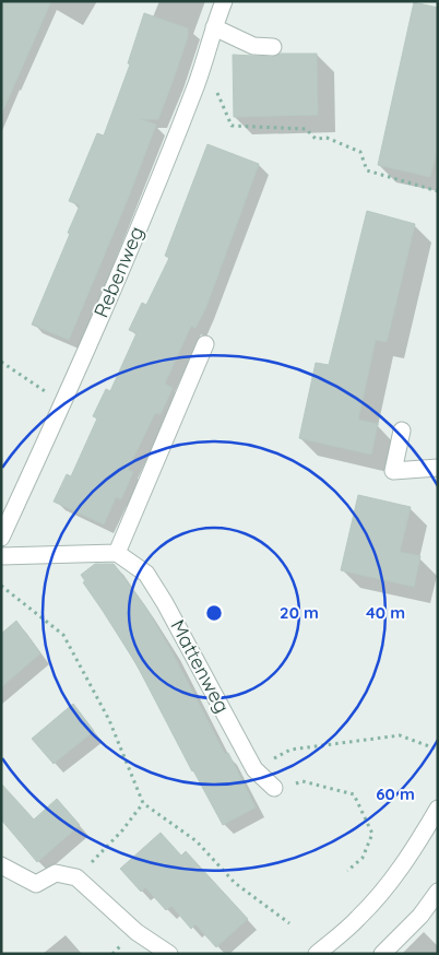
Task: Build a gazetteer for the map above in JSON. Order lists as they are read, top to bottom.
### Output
{
  "streets": {
    "street": ["Rebenweg", "Mattenweg"]
  },
  "rings": ["20 m", "40 m", "60 m"]
}
